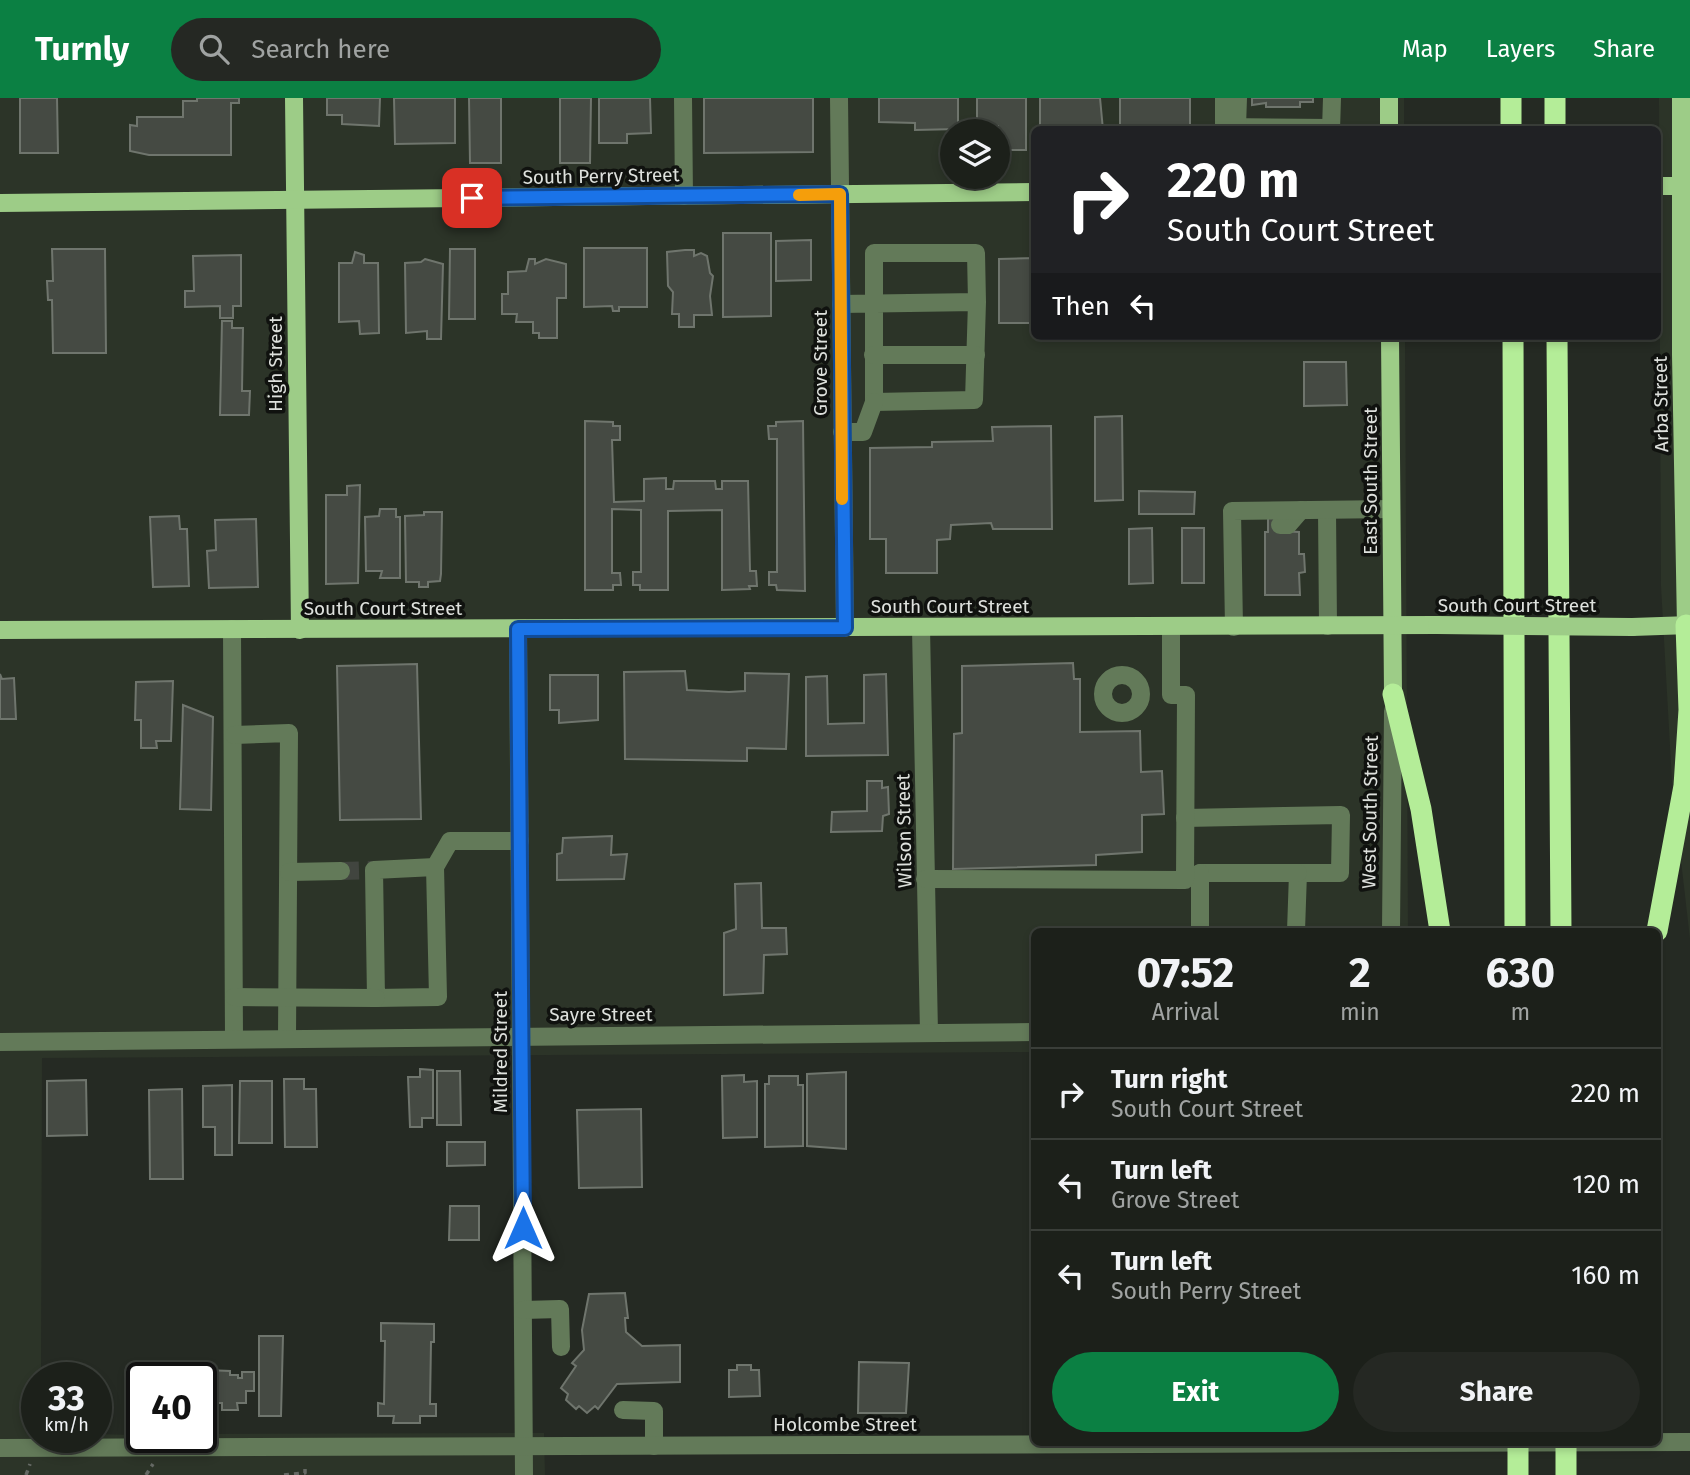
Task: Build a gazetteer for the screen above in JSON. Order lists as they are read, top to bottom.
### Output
{
  "streets": {
    "main road": [
      "South Perry Street",
      "High Street",
      "Arba Street",
      "East South Street",
      "South Court Street"
    ],
    "street": [
      "Grove Street",
      "West South Street",
      "Wilson Street",
      "Sayre Street",
      "Mildred Street",
      "Holcombe Street"
    ]
  },
  "crossings": [
    ["South Perry Street", "Grove Street"],
    ["South Perry Street", "High Street"],
    ["Grove Street", "South Court Street"],
    ["High Street", "South Court Street"],
    ["Arba Street", "South Court Street"],
    ["East South Street", "South Court Street"],
    ["East South Street", "West South Street"],
    ["South Court Street", "Wilson Street"],
    ["South Court Street", "Mildred Street"],
    ["Wilson Street", "Sayre Street"],
    ["Sayre Street", "Mildred Street"],
    ["Mildred Street", "Holcombe Street"]
  ],
  "page": {
    "header": "Turnly",
    "search": "Search here",
    "nav": ["Map", "Layers", "Share"],
    "turn": ["220 m", "South Court Street"],
    "then": "Then",
    "eta": [
      "07:52",
      "Arrival",
      "2",
      "min",
      "630",
      "m"
    ],
    "list": [
      {
        "name": "Turn right",
        "note": "South Court Street",
        "value": "220 m"
      },
      {
        "name": "Turn left",
        "note": "Grove Street",
        "value": "120 m"
      },
      {
        "name": "Turn left",
        "note": "South Perry Street",
        "value": "160 m"
      }
    ],
    "buttons": ["Exit", "Share"],
    "speed": "33 km/h",
    "limit": "40"
  }
}
